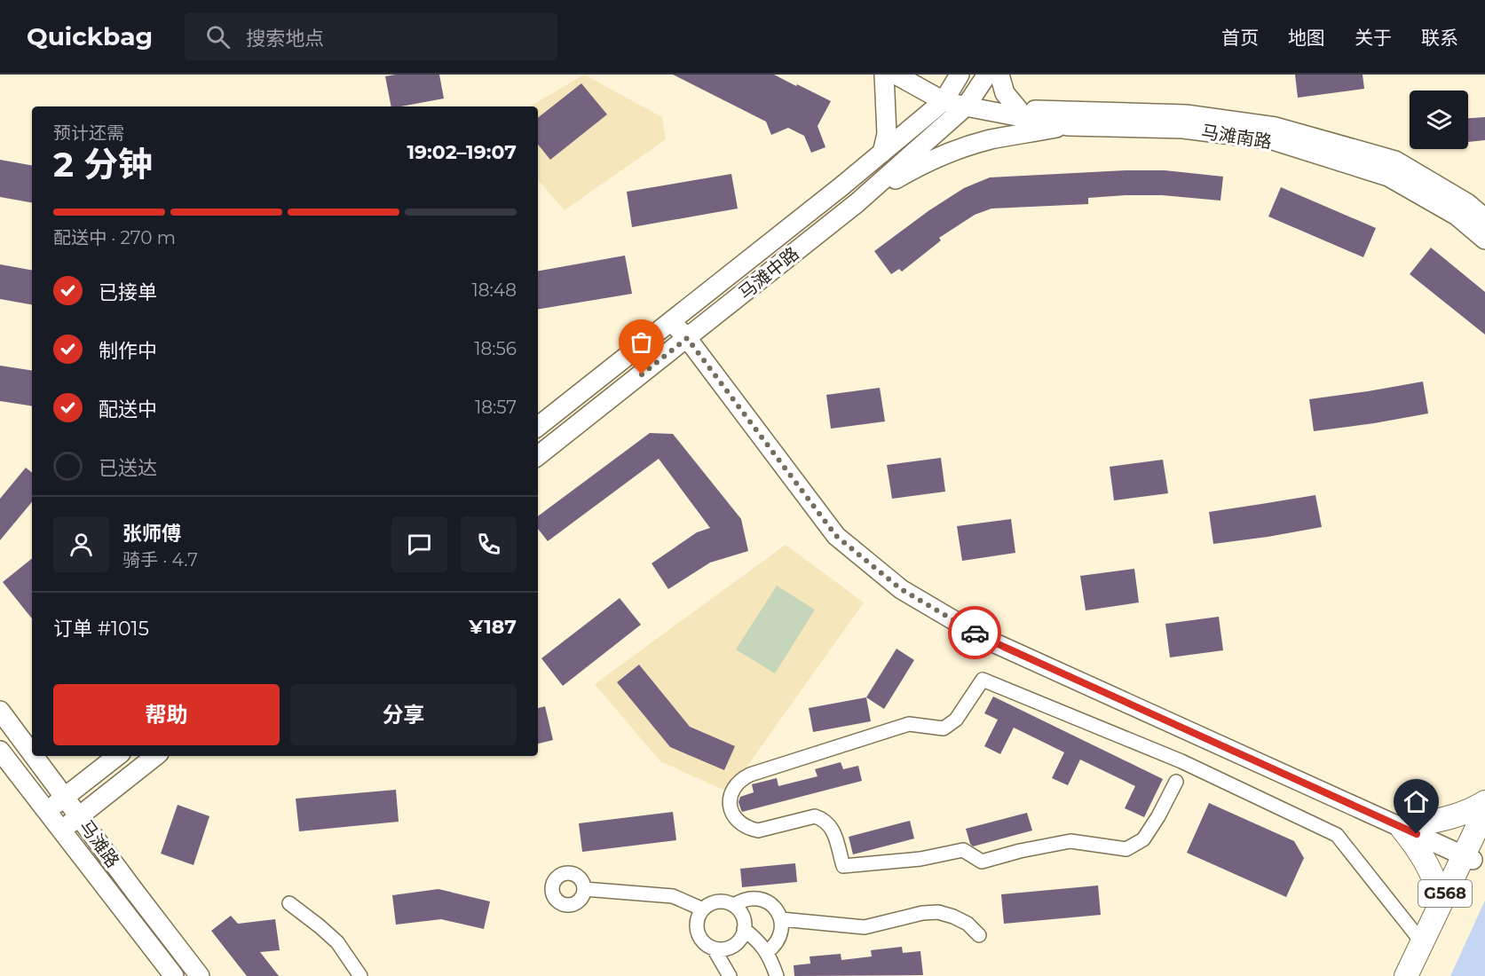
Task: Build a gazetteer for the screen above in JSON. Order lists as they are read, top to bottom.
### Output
{
  "streets": {
    "highway": ["G568"],
    "main road": ["马滩南路", "马滩中路", "马滩路"]
  },
  "crossings": [
    ["马滩南路", "马滩中路"]
  ],
  "page": {
    "header": "Quickbag",
    "search": "搜索地点",
    "nav": [
      "首页",
      "地图",
      "关于",
      "联系"
    ],
    "heading": ["2 分钟", "预计还需", "19:02–19:07"],
    "panel": [
      "张师傅",
      "骑手 · 4.7",
      "订单 #1015",
      "¥187"
    ],
    "bar": "配送中 · 270 m",
    "list": [
      ["已接单", "18:48"],
      ["制作中", "18:56"],
      ["配送中", "18:57"],
      "已送达"
    ],
    "buttons": ["帮助", "分享"]
  }
}
